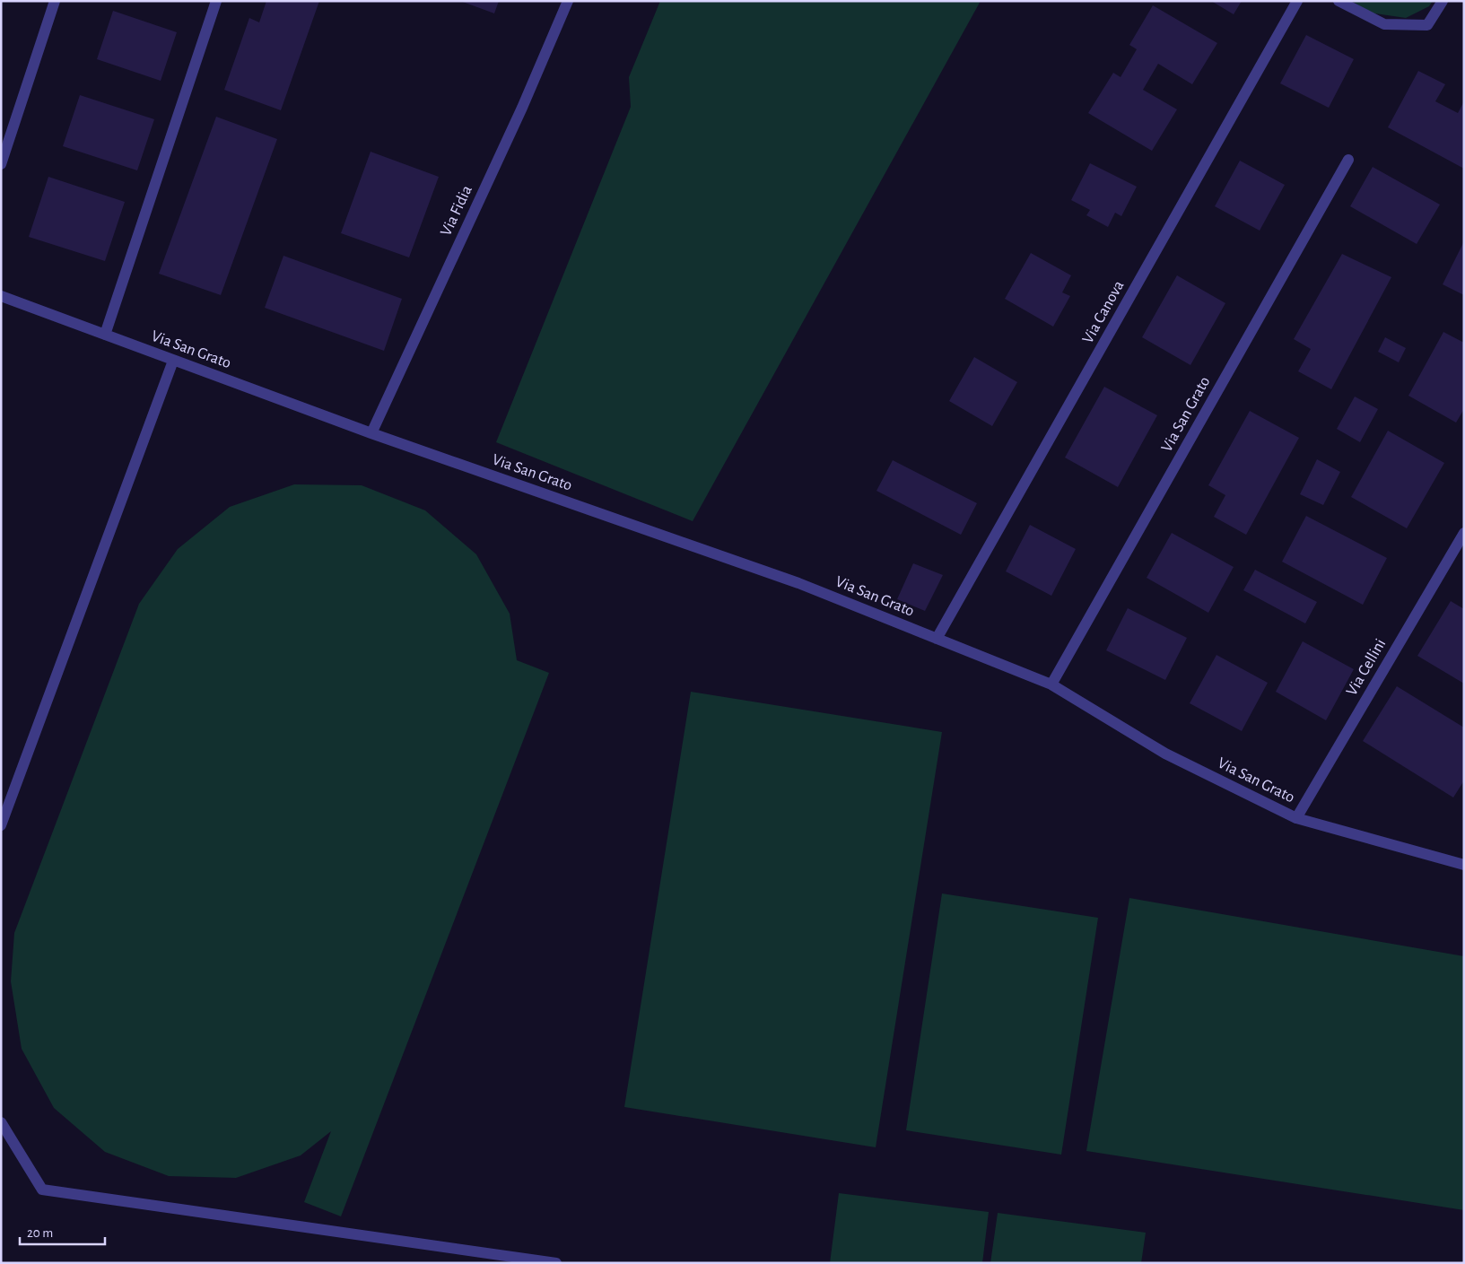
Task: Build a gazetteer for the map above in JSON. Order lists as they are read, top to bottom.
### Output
{
  "streets": {
    "street": [
      "Via Fidia",
      "Via Canova",
      "Via San Grato",
      "Via Cellini"
    ]
  },
  "crossings": [
    ["Via Fidia", "Via San Grato"],
    ["Via Canova", "Via San Grato"],
    ["Via San Grato", "Via Cellini"]
  ],
  "scale_bar": "20 m"
}
